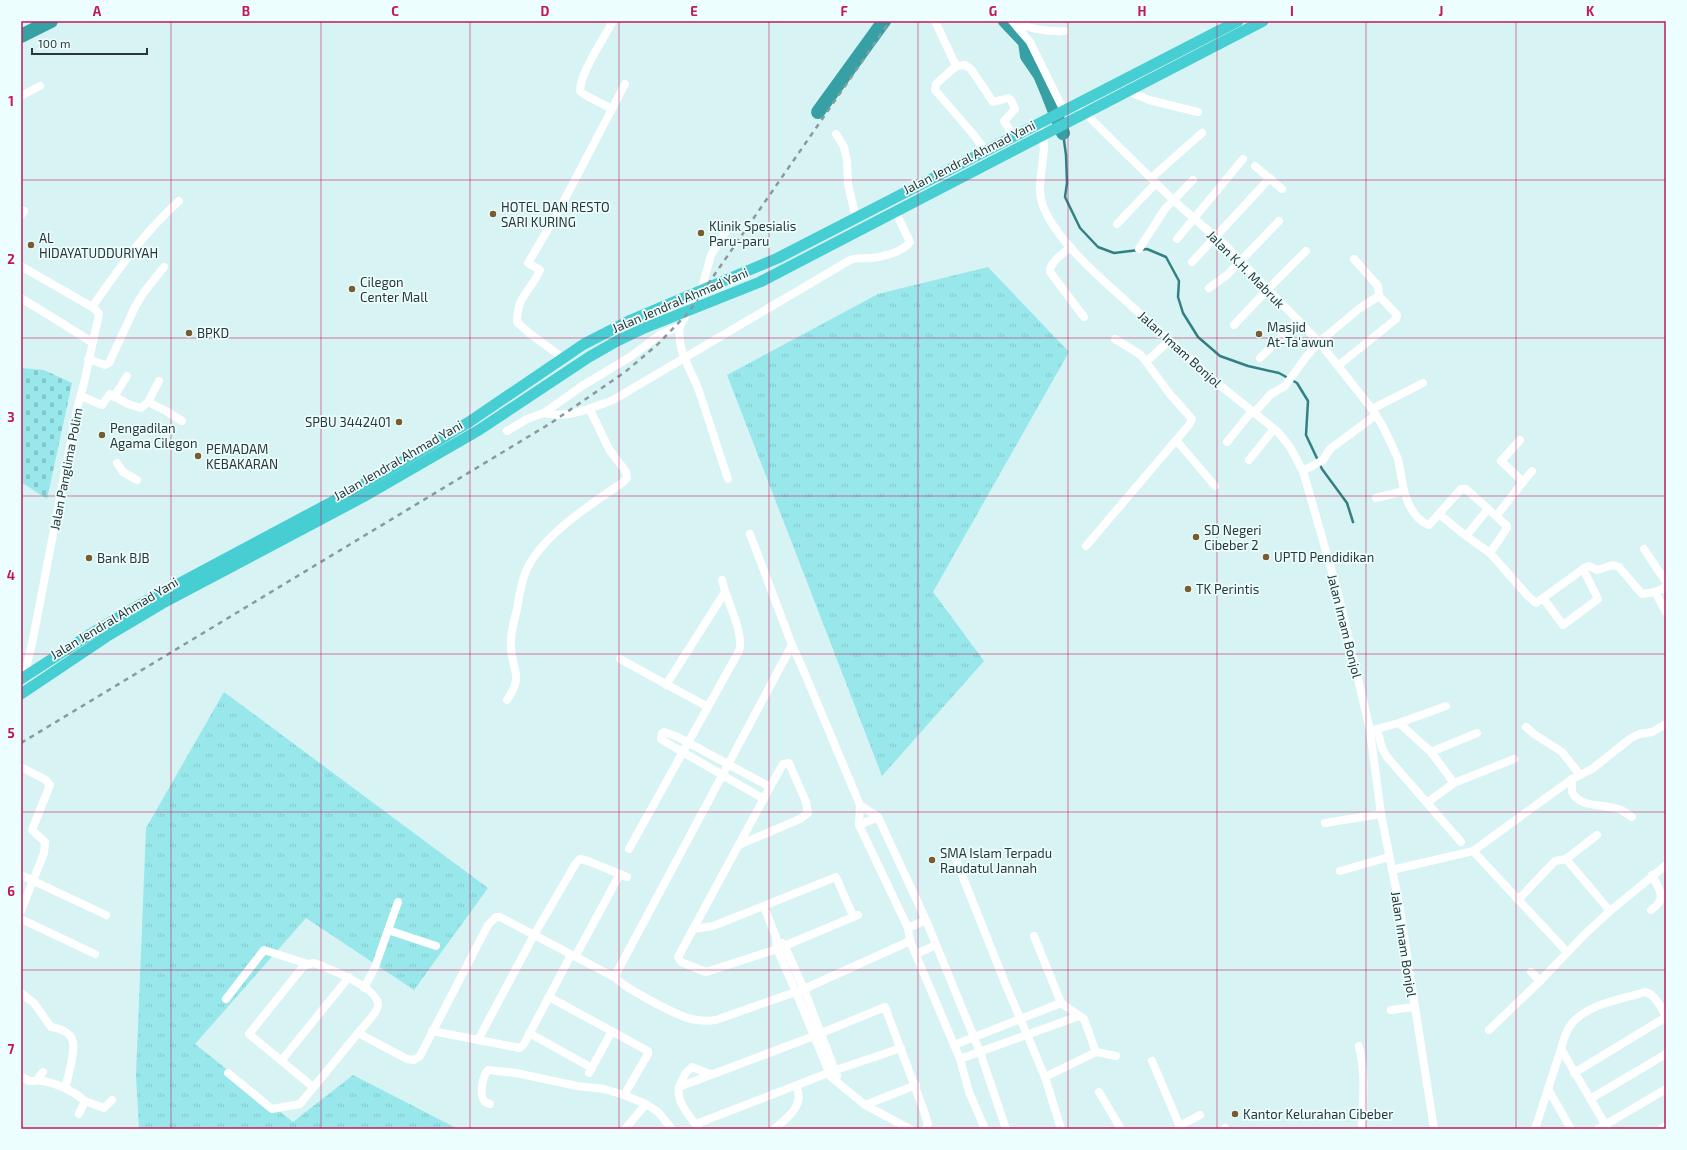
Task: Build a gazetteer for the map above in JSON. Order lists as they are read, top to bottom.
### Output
{
  "streets": {
    "highway": ["Jalan Jendral Ahmad Yani"],
    "street": ["Jalan K.H. Mabruk", "Jalan Imam Bonjol", "Jalan Panglima Polim"]
  },
  "crossings": [
    ["Jalan Jendral Ahmad Yani", "Jalan K.H. Mabruk"],
    ["Jalan Jendral Ahmad Yani", "Jalan Imam Bonjol"],
    ["Jalan Jendral Ahmad Yani", "Jalan Panglima Polim"]
  ],
  "places": [
    "HOTEL DAN RESTO SARI KURING",
    "Klinik Spesialis Paru-paru",
    "AL HIDAYATUDDURIYAH",
    "Cilegon Center Mall",
    "BPKD",
    "Masjid At-Ta'awun",
    "SPBU 3442401",
    "Pengadilan Agama Cilegon",
    "PEMADAM KEBAKARAN",
    "SD Negeri Cibeber 2",
    "UPTD Pendidikan",
    "Bank BJB",
    "TK Perintis",
    "SMA Islam Terpadu Raudatul Jannah",
    "Kantor Kelurahan Cibeber"
  ],
  "scale_bar": "100 m",
  "grid": {
    "columns": [
      "A",
      "B",
      "C",
      "D",
      "E",
      "F",
      "G",
      "H",
      "I",
      "J",
      "K"
    ],
    "rows": [
      "1",
      "2",
      "3",
      "4",
      "5",
      "6",
      "7"
    ]
  }
}
